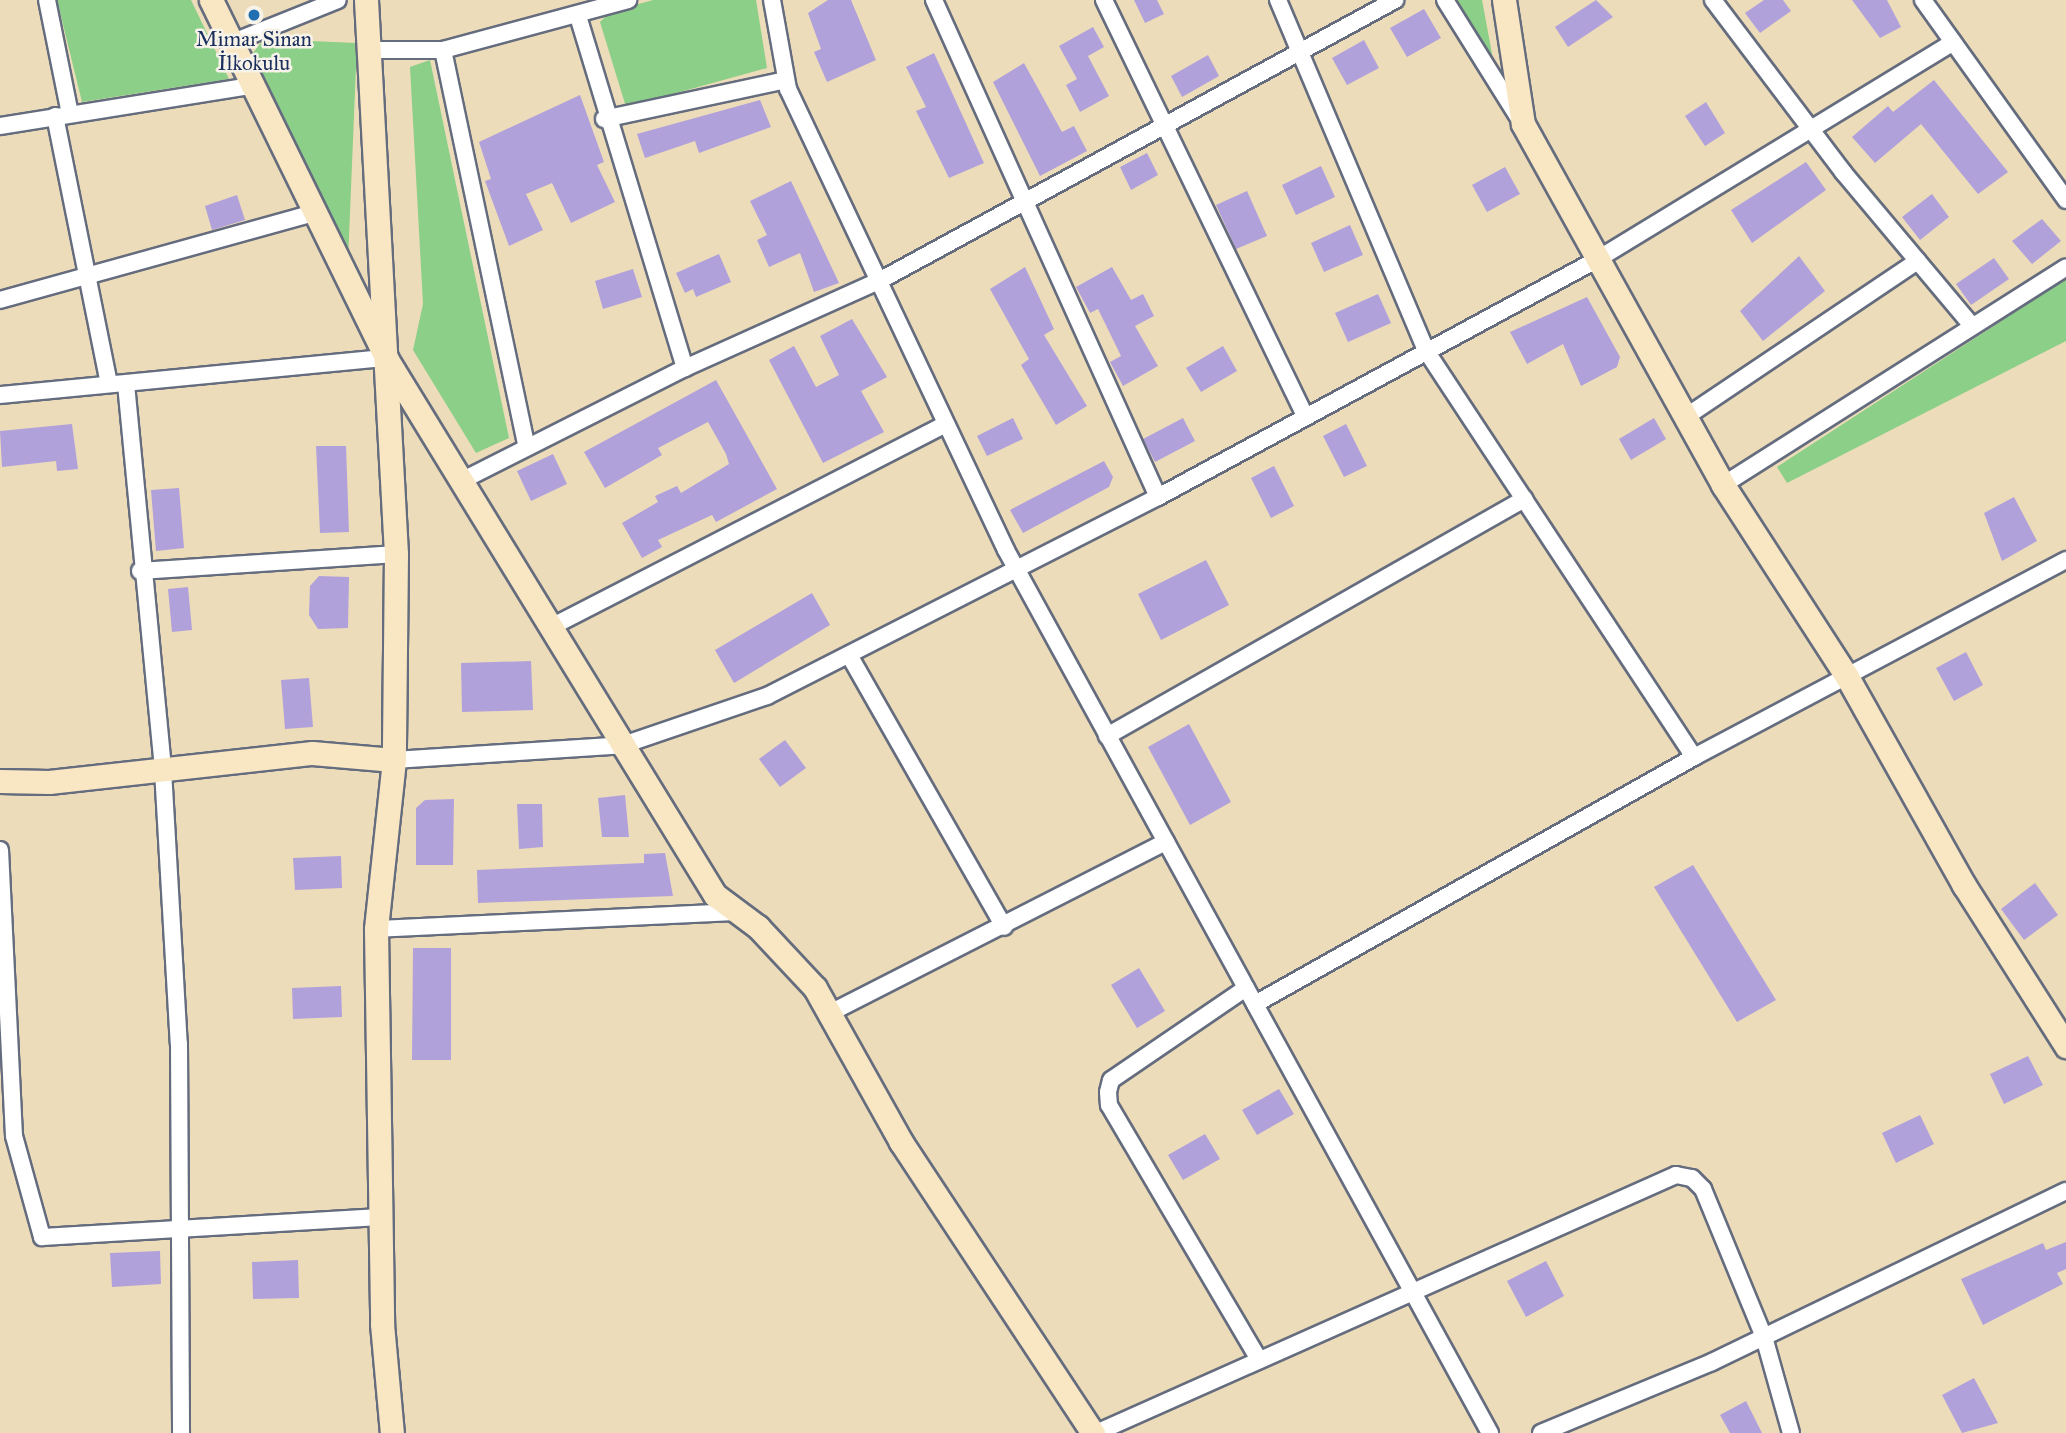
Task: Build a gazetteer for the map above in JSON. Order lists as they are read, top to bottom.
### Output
{
  "places": ["Mimar Sinan İlkokulu"]
}
